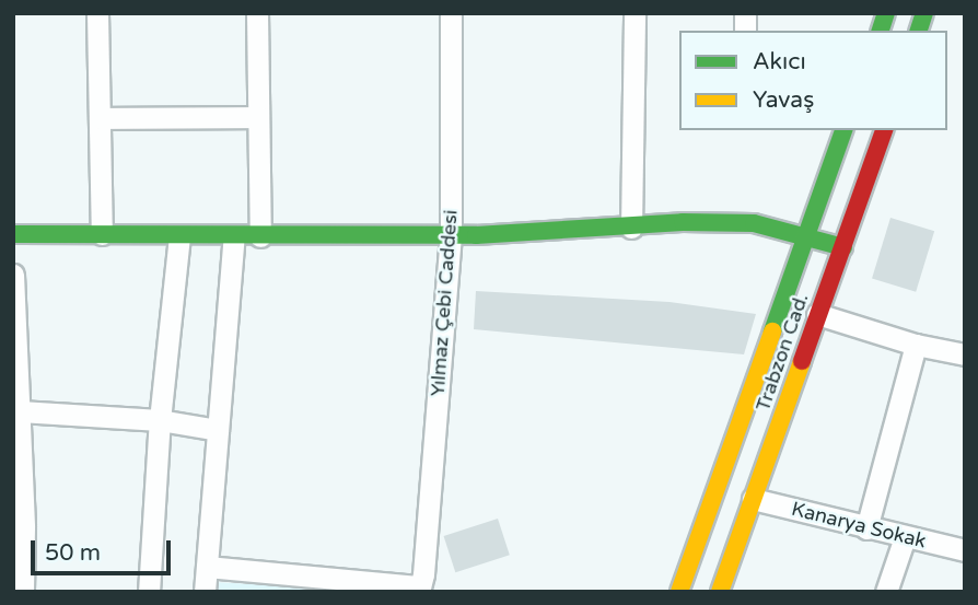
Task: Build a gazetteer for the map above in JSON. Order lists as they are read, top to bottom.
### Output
{
  "streets": {
    "main road": ["Trabzon Cad."],
    "street": ["Yılmaz Çebi Caddesi", "Kanarya Sokak"]
  },
  "crossings": [
    ["Trabzon Cad.", "Kanarya Sokak"]
  ],
  "legend": ["Akıcı", "Yavaş"],
  "scale_bar": "50 m"
}
